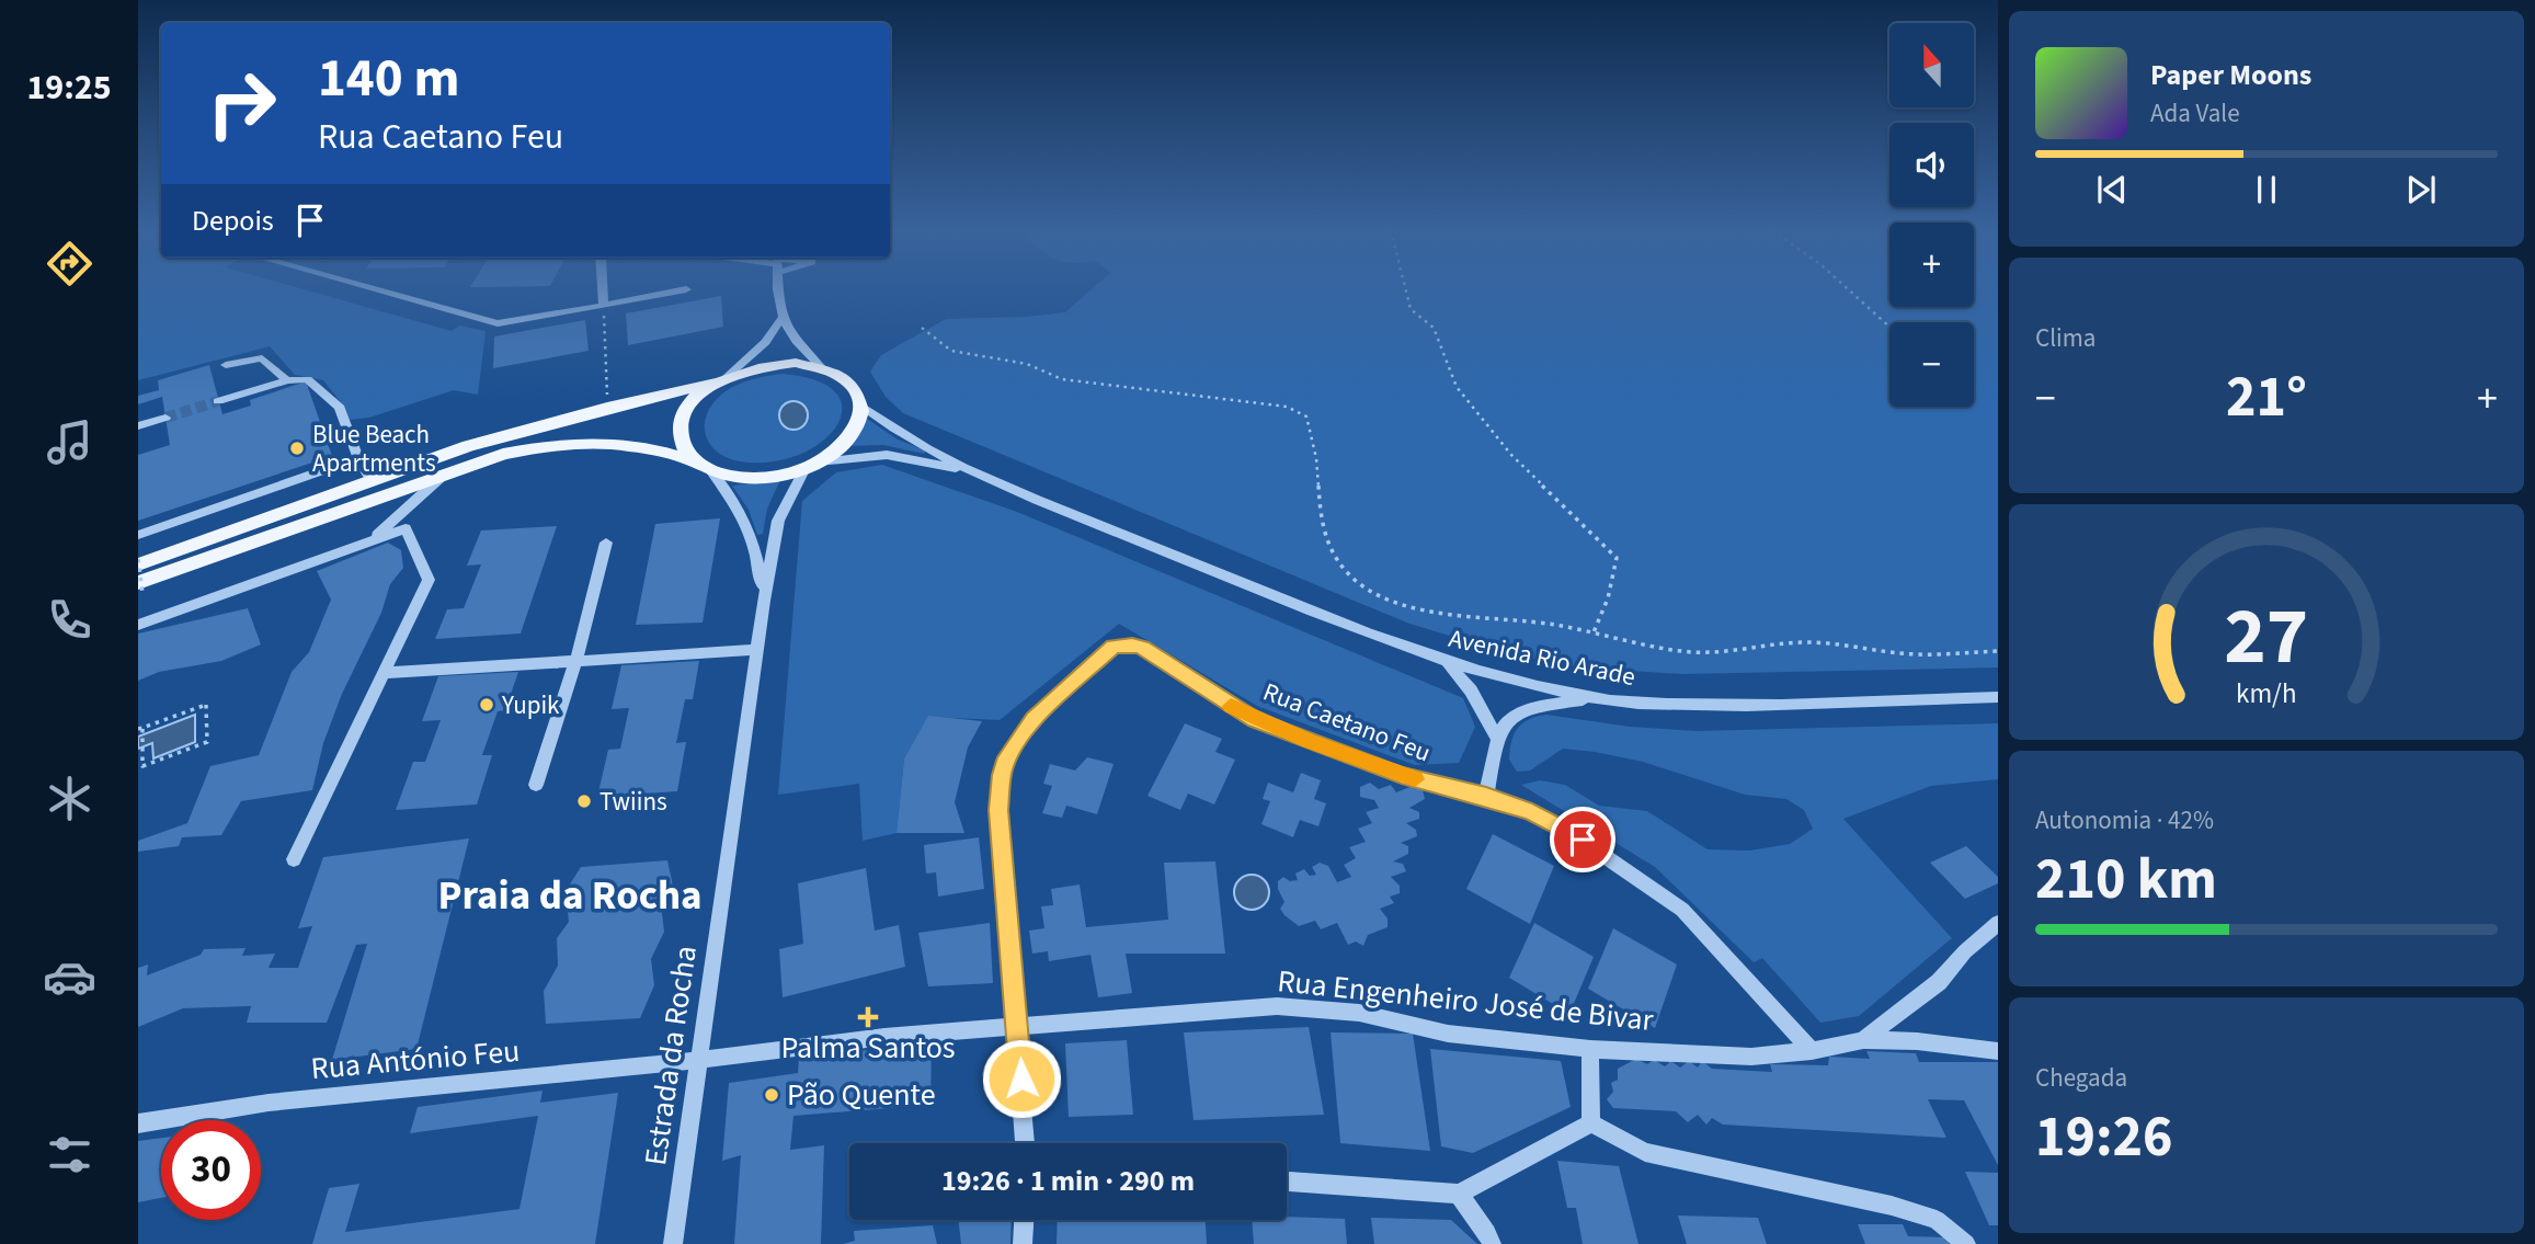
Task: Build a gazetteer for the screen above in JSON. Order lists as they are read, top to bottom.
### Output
{
  "streets": {
    "street": [
      "Avenida Rio Arade",
      "Rua Caetano Feu",
      "Rua Engenheiro José de Bivar",
      "Estrada da Rocha",
      "Rua António Feu"
    ]
  },
  "crossings": [
    ["Rua Caetano Feu", "Rua Engenheiro José de Bivar"],
    ["Rua Engenheiro José de Bivar", "Estrada da Rocha"],
    ["Rua Engenheiro José de Bivar", "Rua António Feu"],
    ["Estrada da Rocha", "Rua António Feu"]
  ],
  "districts": ["Praia da Rocha"],
  "places": {
    "other": [
      "Blue Beach Apartments",
      "Yupik",
      "Twiins",
      "Pão Quente"
    ],
    "health": ["Palma Santos"]
  },
  "north": "top",
  "page": {
    "tabs": "19:25",
    "map_buttons": ["+", "−"],
    "turn": ["140 m", "Rua Caetano Feu"],
    "song": ["Paper Moons", "Ada Vale"],
    "then": "Depois",
    "tile": [
      "Clima",
      ["Autonomia · 42%", "210 km"],
      ["Chegada", "19:26"]
    ],
    "heat": ["−", "21°", "+"],
    "limit": "30",
    "trip": "19:26 · 1 min · 290 m",
    "gauge": ["27", "km/h"]
  }
}
